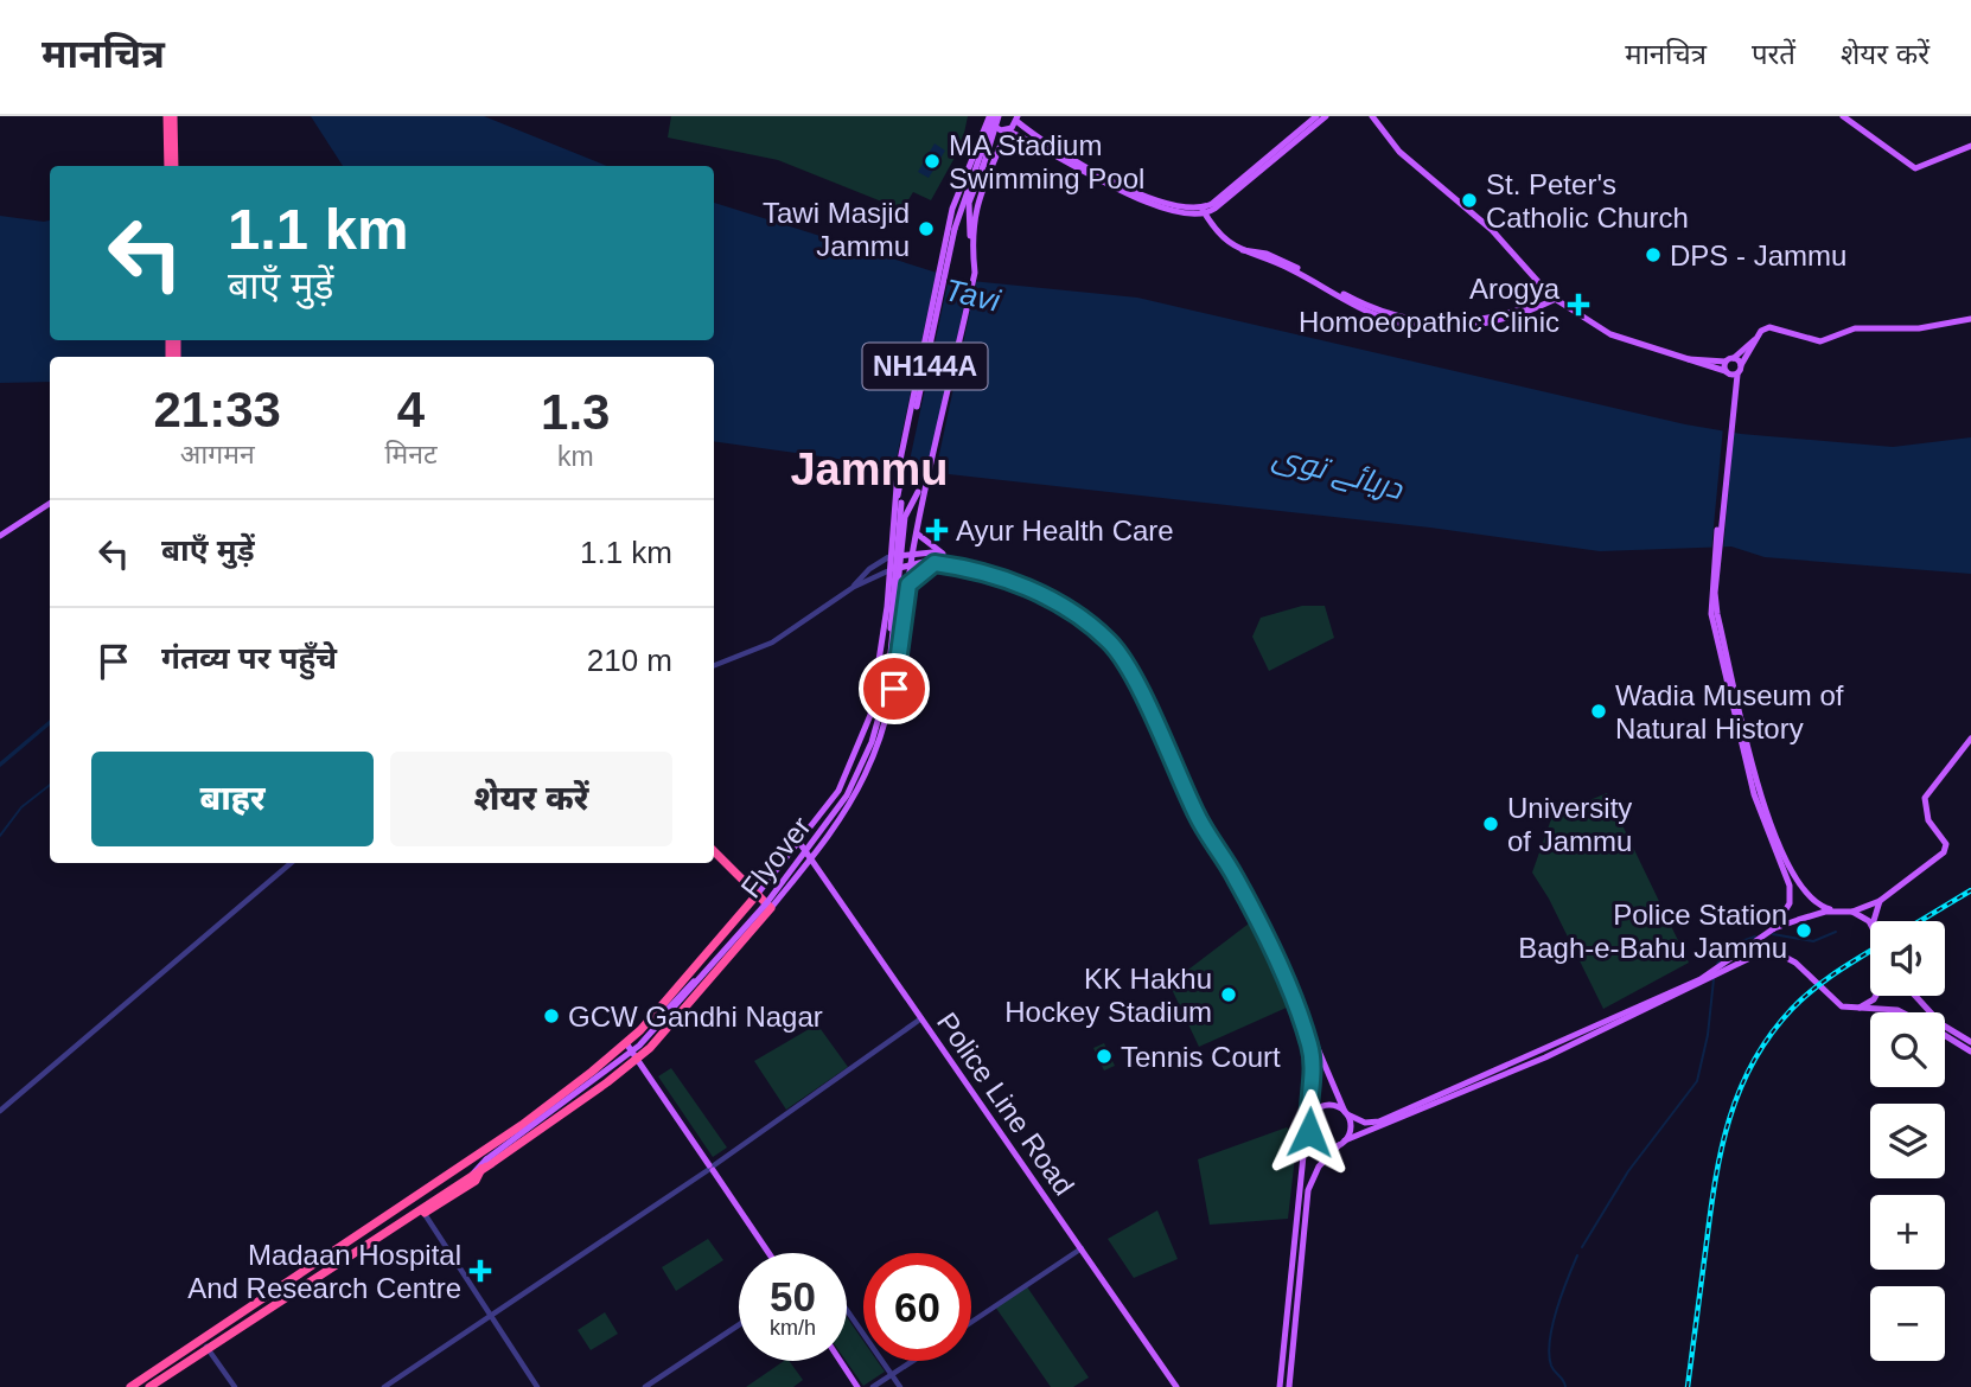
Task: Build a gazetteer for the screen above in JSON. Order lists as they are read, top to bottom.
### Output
{
  "streets": {
    "main road": ["NH144A", "Flyover", "Police Line Road"]
  },
  "districts": ["Jammu"],
  "water": ["Tavi", "دریائے توی"],
  "places": {
    "other": [
      "MA Stadium Swimming Pool",
      "St. Peter's Catholic Church",
      "Tawi Masjid Jammu",
      "DPS - Jammu",
      "Wadia Museum of Natural History",
      "University of Jammu",
      "Police Station Bagh-e-Bahu Jammu",
      "KK Hakhu Hockey Stadium",
      "GCW Gandhi Nagar",
      "Tennis Court"
    ],
    "health": ["Arogya Homoeopathic Clinic", "Ayur Health Care", "Madaan Hospital And Research Centre"]
  },
  "page": {
    "header": "मानचित्र",
    "nav": ["मानचित्र", "परतें", "शेयर करें"],
    "turn": ["1.1 km", "बाएँ मुड़ें"],
    "eta": [
      "21:33",
      "आगमन",
      "4",
      "मिनट",
      "1.3",
      "km"
    ],
    "list": [
      {
        "name": "बाएँ मुड़ें",
        "value": "1.1 km"
      },
      {
        "name": "गंतव्य पर पहुँचे",
        "value": "210 m"
      }
    ],
    "buttons": ["बाहर", "शेयर करें"],
    "map_buttons": ["+", "−"],
    "speed": "50 km/h",
    "limit": "60"
  }
}
